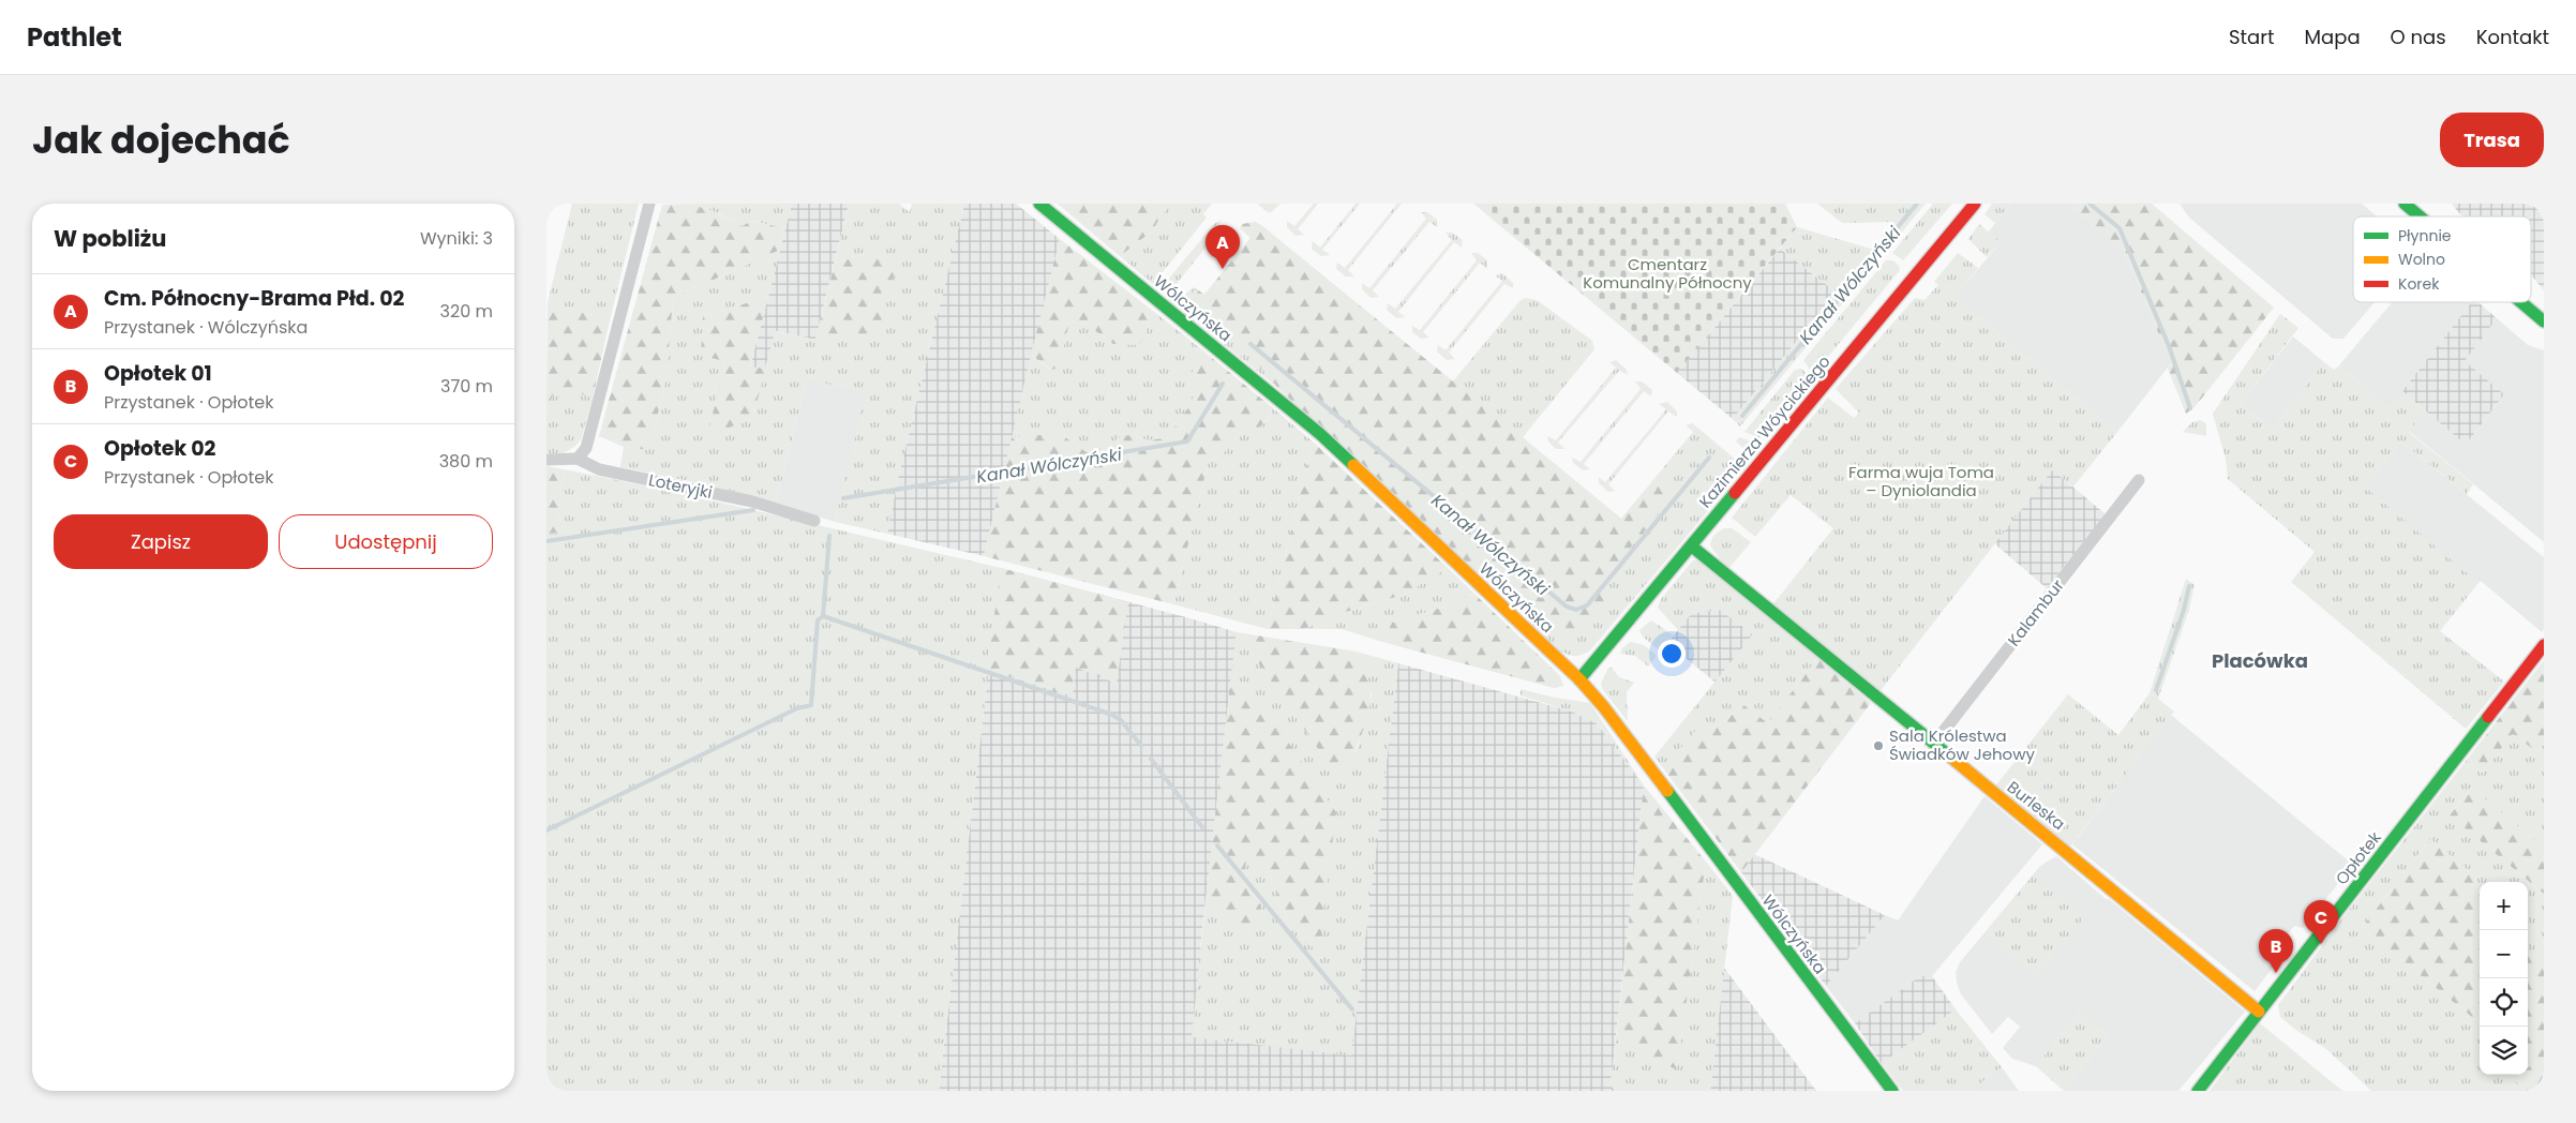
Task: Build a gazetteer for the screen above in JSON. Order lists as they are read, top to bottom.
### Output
{
  "streets": {
    "street": [
      "Wólczyńska",
      "Kazimierza Wóycickiego",
      "Loteryjki",
      "Kalambur",
      "Burleska",
      "Opłotek"
    ]
  },
  "crossings": [
    ["Wólczyńska", "Kazimierza Wóycickiego"],
    ["Kazimierza Wóycickiego", "Burleska"],
    ["Kalambur", "Burleska"],
    ["Burleska", "Opłotek"]
  ],
  "districts": ["Placówka"],
  "water": ["Kanał Wólczyński"],
  "parks": ["Cmentarz Komunalny Północny", "Farma wuja Toma – Dyniolandia"],
  "places": ["Sala Królestwa Świadków Jehowy"],
  "legend": ["Płynnie", "Wolno", "Korek"],
  "page": {
    "header": "Pathlet",
    "nav": [
      "Start",
      "Mapa",
      "O nas",
      "Kontakt"
    ],
    "title": "Jak dojechać",
    "buttons": [
      "Trasa",
      ["Zapisz", "Udostępnij"]
    ],
    "heading": ["W pobliżu", "Wyniki: 3"],
    "pins": ["A", "C", "B"],
    "list": [
      {
        "mark": "A",
        "name": "Cm. Północny-Brama Płd. 02",
        "note": "Przystanek · Wólczyńska",
        "value": "320 m"
      },
      {
        "mark": "B",
        "name": "Opłotek 01",
        "note": "Przystanek · Opłotek",
        "value": "370 m"
      },
      {
        "mark": "C",
        "name": "Opłotek 02",
        "note": "Przystanek · Opłotek",
        "value": "380 m"
      }
    ],
    "map_buttons": ["+", "−"]
  }
}
